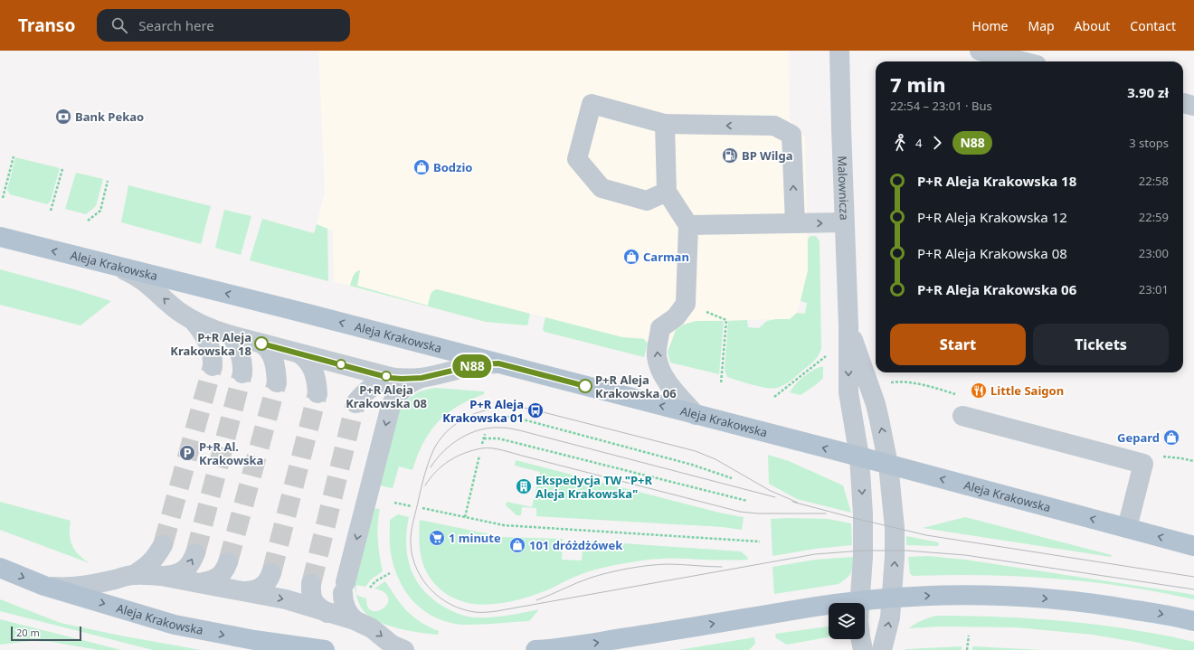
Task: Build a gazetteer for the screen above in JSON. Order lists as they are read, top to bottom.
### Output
{
  "streets": {
    "main road": ["Aleja Krakowska"],
    "street": ["Malownicza"]
  },
  "crossings": [
    ["Malownicza", "Aleja Krakowska"]
  ],
  "places": {
    "bank": ["Bank Pekao"],
    "fuel station": ["BP Wilga"],
    "shop": [
      "Bodzio",
      "Carman",
      "Gepard",
      "101 dróżdżówek"
    ],
    "other": ["P+R Aleja Krakowska 18", "P+R Aleja Krakowska 08", "P+R Aleja Krakowska 06"],
    "restaurant": ["Little Saigon"],
    "bus stop": ["P+R Aleja Krakowska 01"],
    "parking": ["P+R Al. Krakowska"],
    "building": ["Ekspedycja TW \"P+R Aleja Krakowska\""],
    "supermarket": ["1 minute"]
  },
  "lines": ["bus line N88"],
  "scale_bar": "20 m",
  "page": {
    "header": "Transo",
    "search": "Search here",
    "nav": [
      "Home",
      "Map",
      "About",
      "Contact"
    ],
    "on_map": "N88",
    "heading": ["7 min", "22:54 – 23:01 · Bus", "3.90 zł"],
    "legs": ["4", "N88", "3 stops"],
    "list": [
      {
        "name": "P+R Aleja Krakowska 18",
        "value": "22:58"
      },
      {
        "name": "P+R Aleja Krakowska 12",
        "value": "22:59"
      },
      {
        "name": "P+R Aleja Krakowska 08",
        "value": "23:00"
      },
      {
        "name": "P+R Aleja Krakowska 06",
        "value": "23:01"
      }
    ],
    "buttons": ["Start", "Tickets"],
    "scale": "20 m"
  }
}
